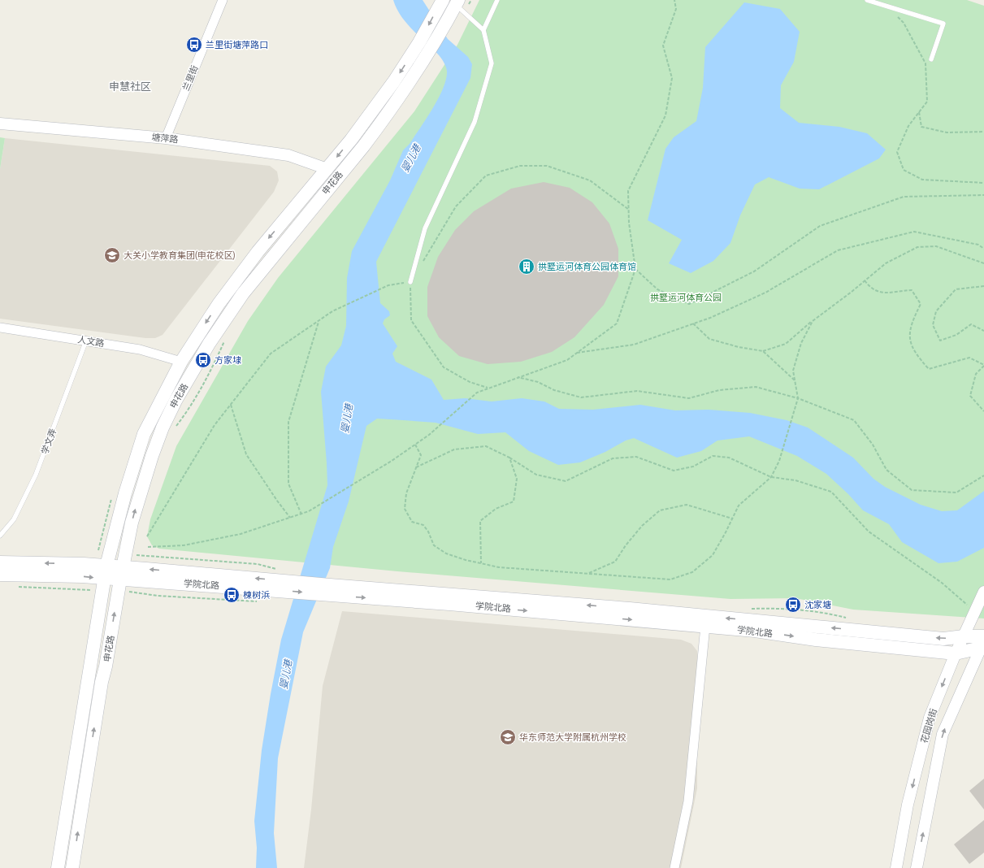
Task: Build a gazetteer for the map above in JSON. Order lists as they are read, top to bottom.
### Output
{
  "streets": {
    "main road": ["申花路", "学院北路"],
    "street": [
      "兰里街",
      "塘萍路",
      "人文路",
      "花园岗街"
    ],
    "lane": ["学文弄"]
  },
  "crossings": [
    ["兰里街", "塘萍路"],
    ["塘萍路", "申花路"],
    ["申花路", "人文路"],
    ["申花路", "学院北路"],
    ["人文路", "学文弄"],
    ["学院北路", "花园岗街"]
  ],
  "districts": ["申慧社区"],
  "water": ["婴儿港"],
  "parks": ["拱墅运河体育公园"],
  "places": {
    "bus stop": [
      "兰里街塘萍路口",
      "方家埭",
      "楝树浜",
      "沈家塘"
    ],
    "school or university": ["大关小学教育集团(申花校区)", "华东师范大学附属杭州学校"],
    "building": ["拱墅运河体育公园体育馆"]
  }
}
